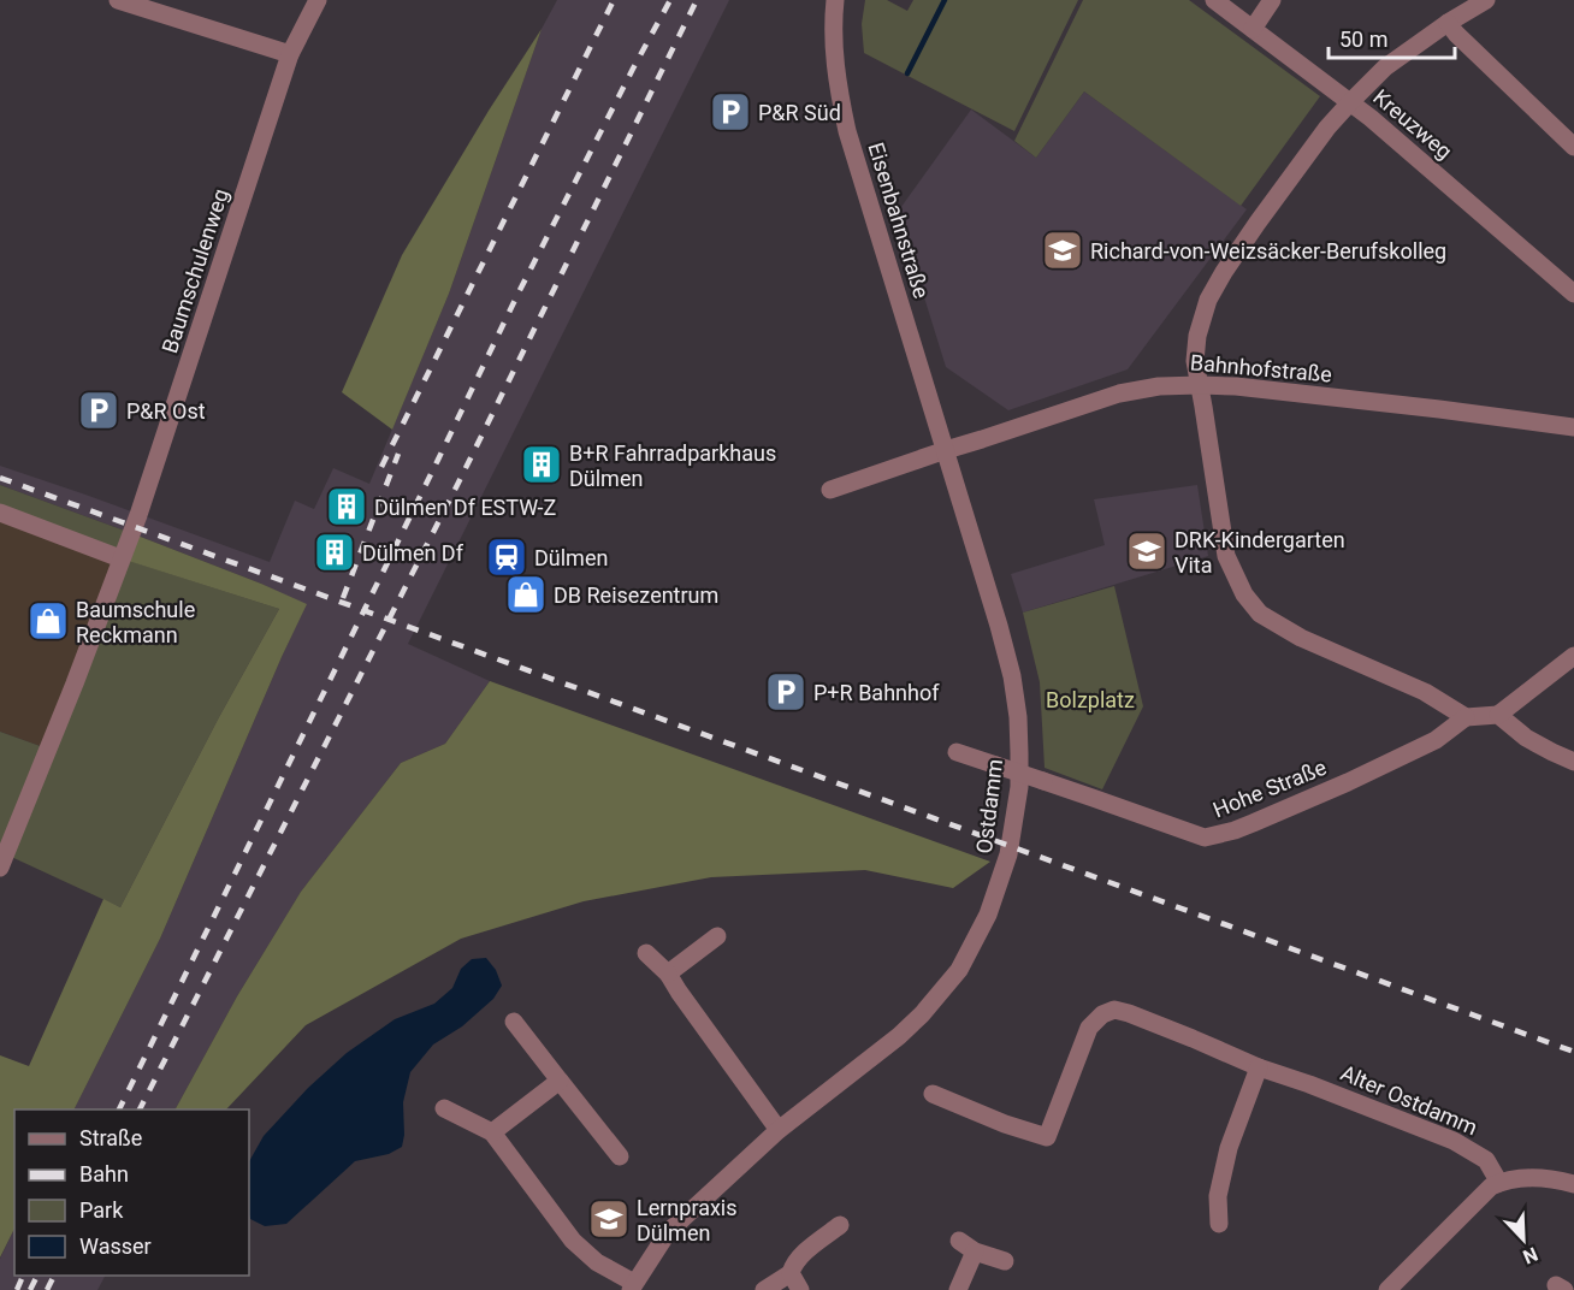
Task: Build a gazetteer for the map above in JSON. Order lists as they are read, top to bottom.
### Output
{
  "streets": {
    "street": [
      "Kreuzweg",
      "Eisenbahnstraße",
      "Baumschulenweg",
      "Bahnhofstraße",
      "Hohe Straße",
      "Ostdamm",
      "Alter Ostdamm"
    ]
  },
  "crossings": [
    ["Eisenbahnstraße", "Bahnhofstraße"],
    ["Eisenbahnstraße", "Ostdamm"],
    ["Bahnhofstraße", "Ostdamm"]
  ],
  "parks": ["Bolzplatz"],
  "places": {
    "parking": ["P&R Süd", "P&R Ost", "P+R Bahnhof"],
    "school or university": ["Richard-von-Weizsäcker-Berufskolleg", "DRK-Kindergarten Vita", "Lernpraxis Dülmen"],
    "building": ["B+R Fahrradparkhaus Dülmen", "Dülmen Df ESTW-Z", "Dülmen Df"],
    "station": ["Dülmen"],
    "shop": ["DB Reisezentrum", "Baumschule Reckmann"]
  },
  "legend": [
    "Straße",
    "Bahn",
    "Park",
    "Wasser"
  ],
  "scale_bar": "50 m",
  "north": "bottom right"
}
